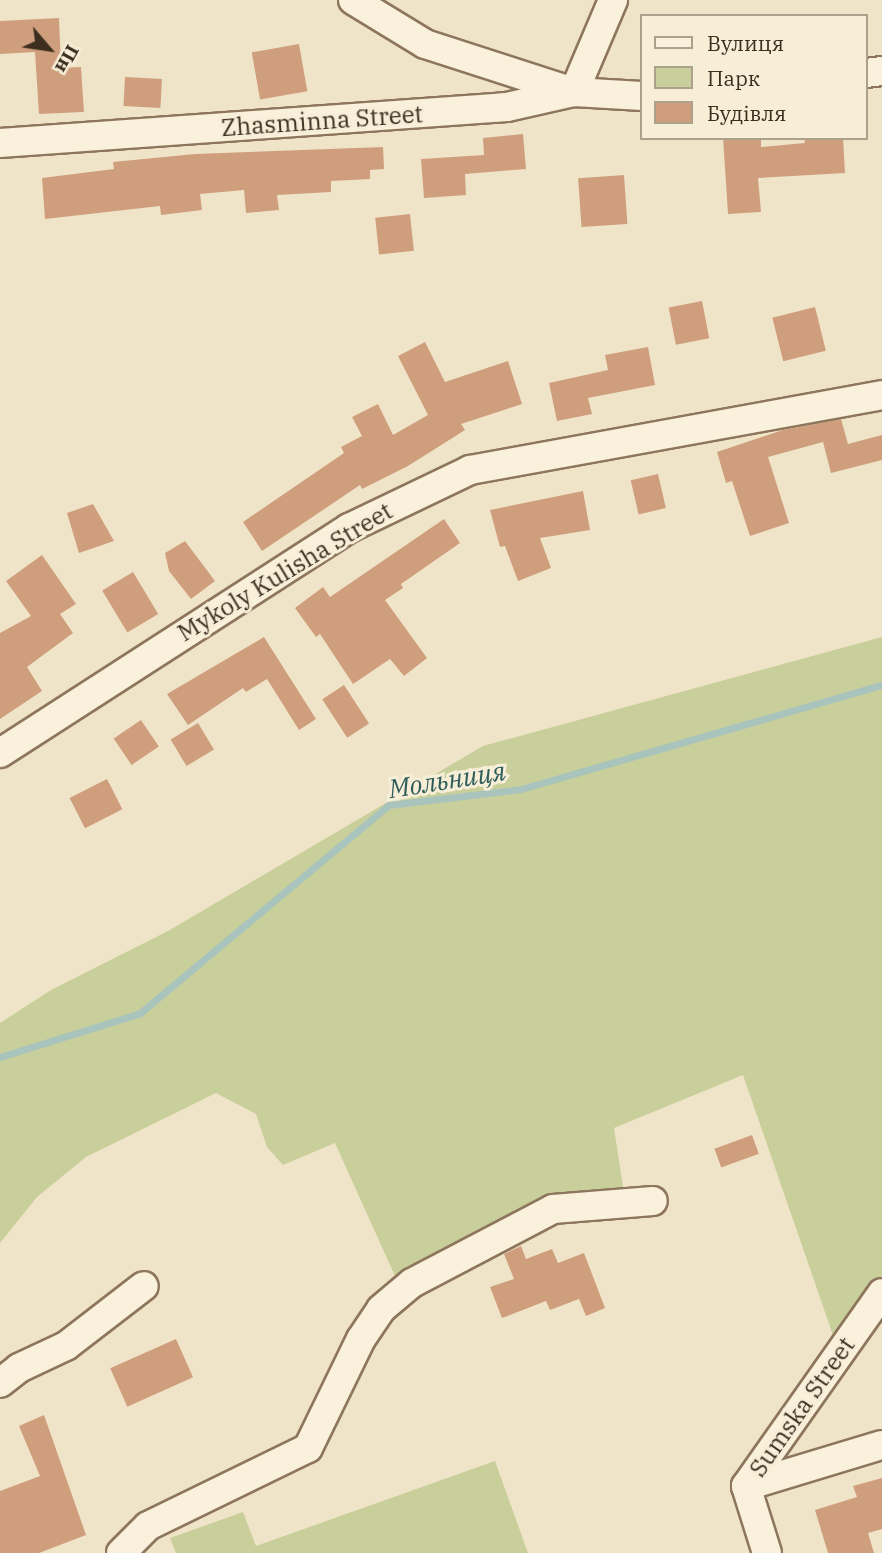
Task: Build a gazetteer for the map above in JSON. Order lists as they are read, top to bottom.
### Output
{
  "streets": {
    "street": ["Zhasminna Street", "Mykoly Kulisha Street", "Sumska Street"]
  },
  "water": ["Мольниця"],
  "legend": ["Вулиця", "Парк", "Будівля"],
  "north": "bottom right"
}
